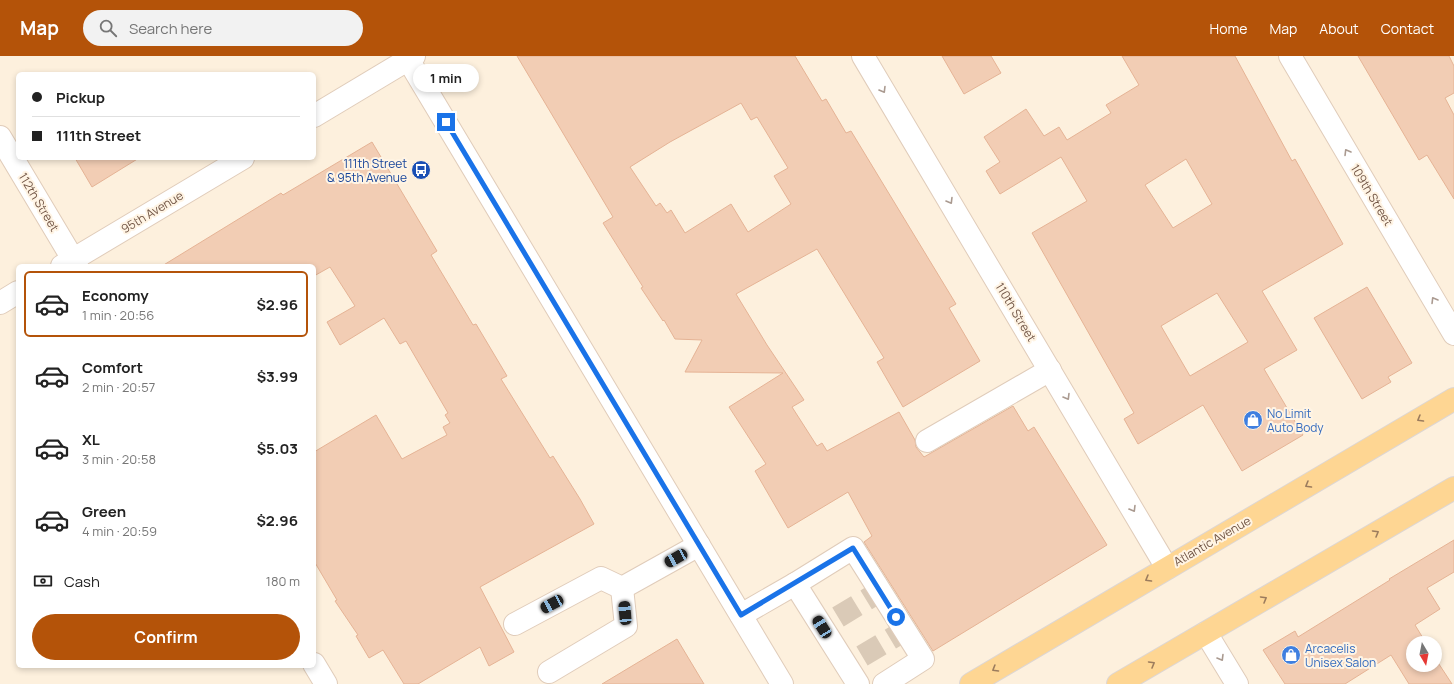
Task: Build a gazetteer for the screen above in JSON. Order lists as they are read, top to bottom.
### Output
{
  "streets": {
    "main road": ["Atlantic Avenue"],
    "street": [
      "109th Street",
      "112th Street",
      "95th Avenue",
      "110th Street"
    ]
  },
  "crossings": [
    ["112th Street", "95th Avenue"],
    ["110th Street", "Atlantic Avenue"]
  ],
  "one_way": ["109th Street", "110th Street"],
  "places": {
    "bus stop": ["111th Street & 95th Avenue"],
    "shop": ["No Limit Auto Body", "Arcacelis Unisex Salon"]
  },
  "north": "bottom",
  "page": {
    "header": "Map",
    "search": "Search here",
    "nav": [
      "Home",
      "Map",
      "About",
      "Contact"
    ],
    "bubble": "1 min",
    "banner": ["Pickup", "111th Street"],
    "list": [
      {
        "name": "Economy",
        "note": "1 min · 20:56",
        "value": "$2.96"
      },
      {
        "name": "Comfort",
        "note": "2 min · 20:57",
        "value": "$3.99"
      },
      {
        "name": "XL",
        "note": "3 min · 20:58",
        "value": "$5.03"
      },
      {
        "name": "Green",
        "note": "4 min · 20:59",
        "value": "$2.96"
      }
    ],
    "pay": ["Cash", "180 m"],
    "buttons": "Confirm"
  }
}
